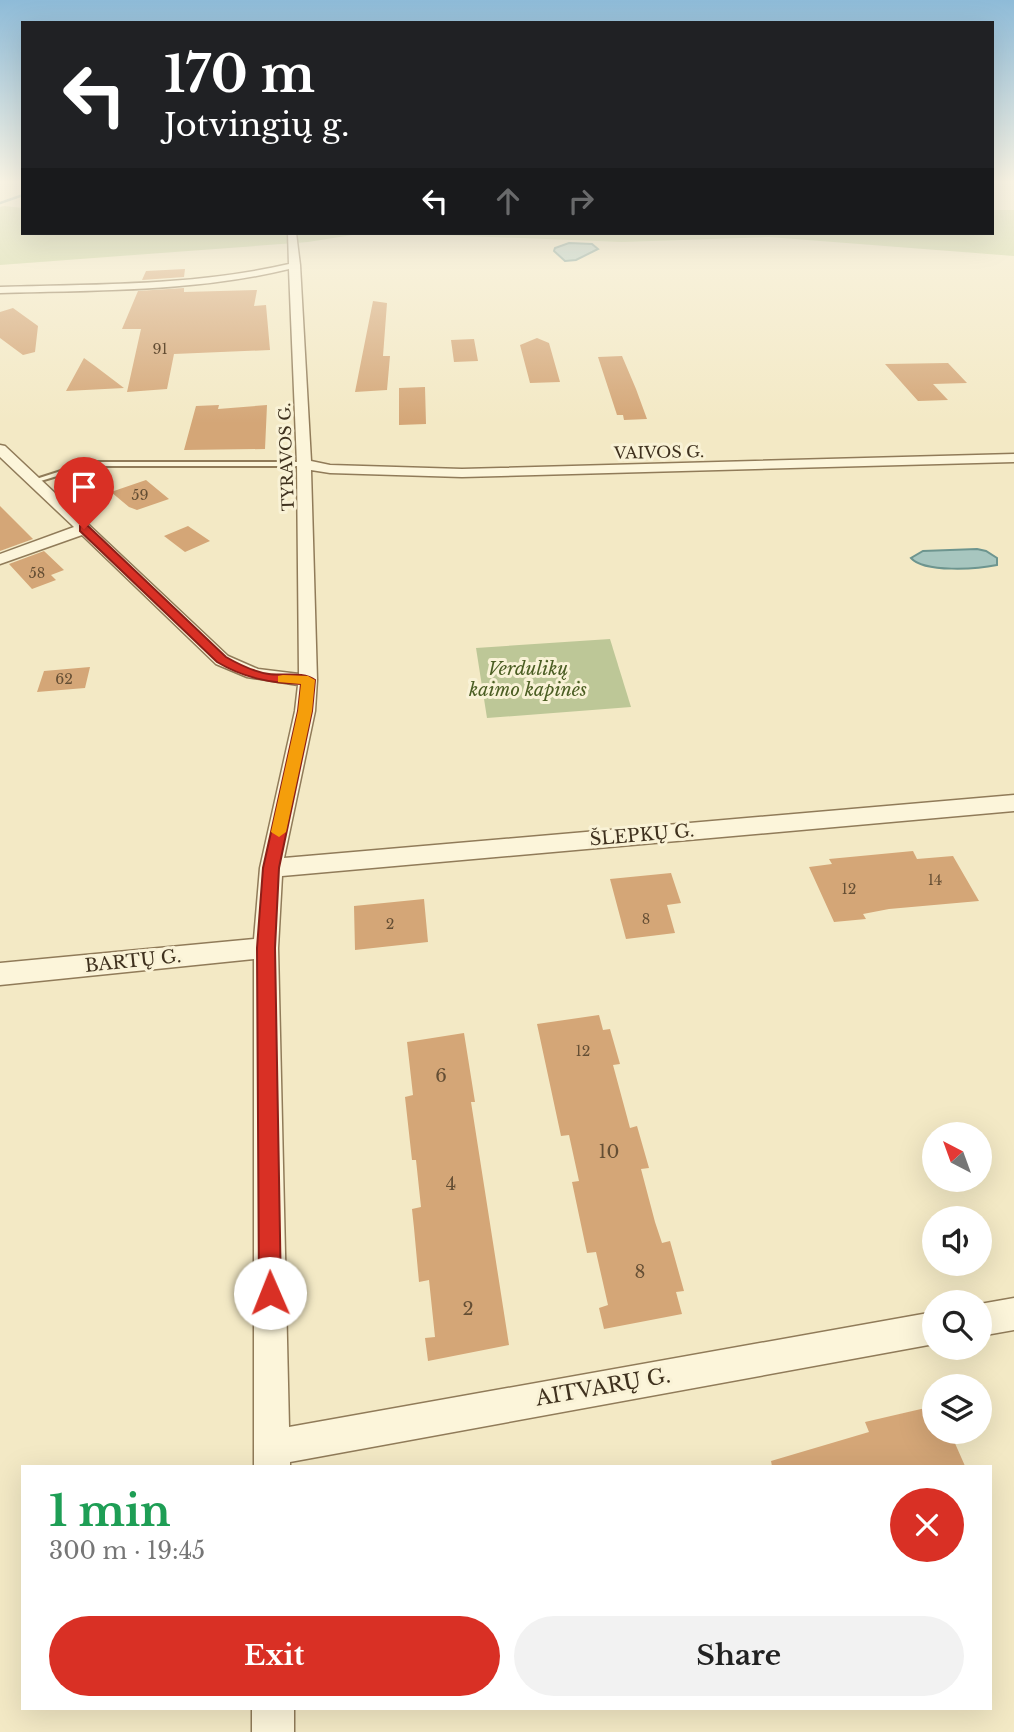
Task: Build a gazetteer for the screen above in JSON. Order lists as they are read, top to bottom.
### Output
{
  "streets": {
    "street": [
      "VAIVOS G.",
      "TYRAVOS G.",
      "ŠLEPKŲ G.",
      "BARTŲ G.",
      "AITVARŲ G."
    ]
  },
  "crossings": [
    ["VAIVOS G.", "TYRAVOS G."],
    ["TYRAVOS G.", "ŠLEPKŲ G."],
    ["TYRAVOS G.", "BARTŲ G."],
    ["TYRAVOS G.", "AITVARŲ G."]
  ],
  "parks": ["Verdulikų kaimo kapinės"],
  "house_numbers": [
    "91",
    "59",
    "58",
    "62",
    "14",
    "12",
    "8",
    "2",
    "12",
    "6",
    "10",
    "4",
    "8",
    "2"
  ],
  "north": "top left",
  "page": {
    "turn": ["170 m", "Jotvingių g."],
    "heading": ["1 min", "300 m · 19:45"],
    "buttons": ["Exit", "Share"]
  }
}
